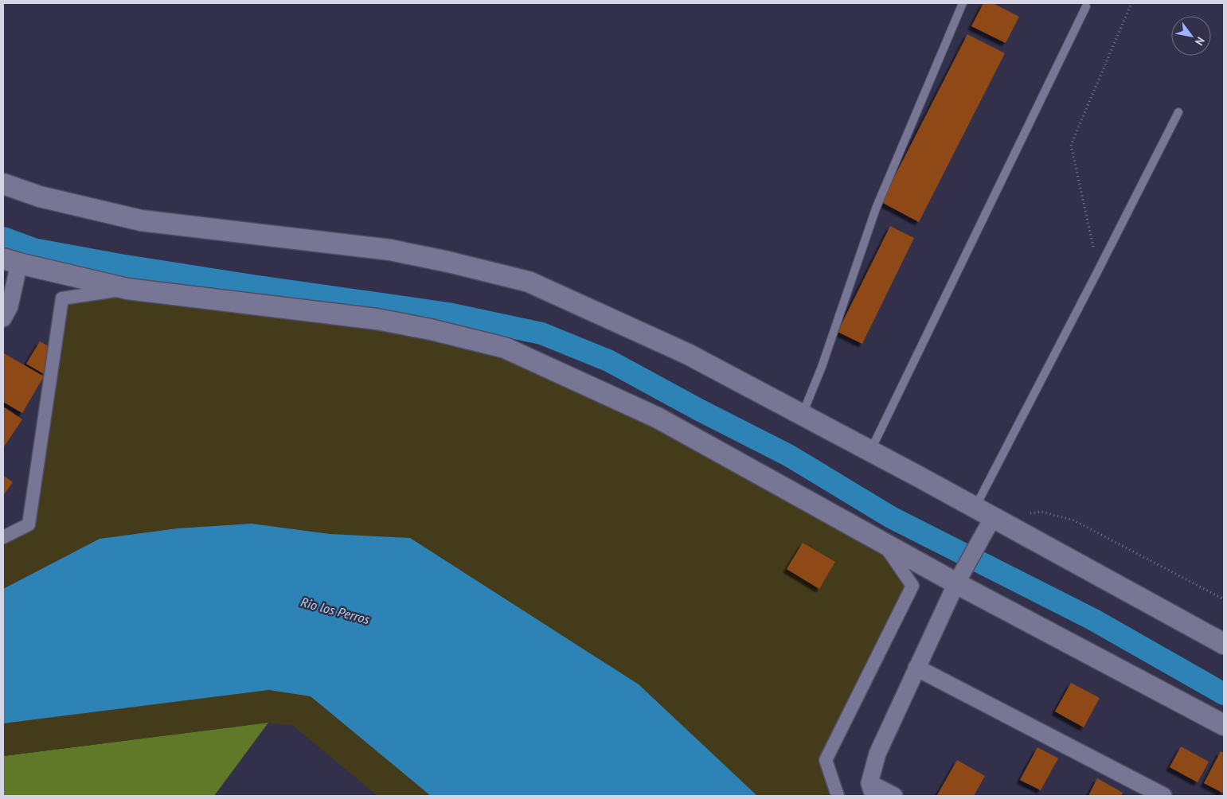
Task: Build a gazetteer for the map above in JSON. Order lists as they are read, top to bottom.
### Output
{
  "water": ["Rio los Perros"],
  "north": "bottom right"
}
